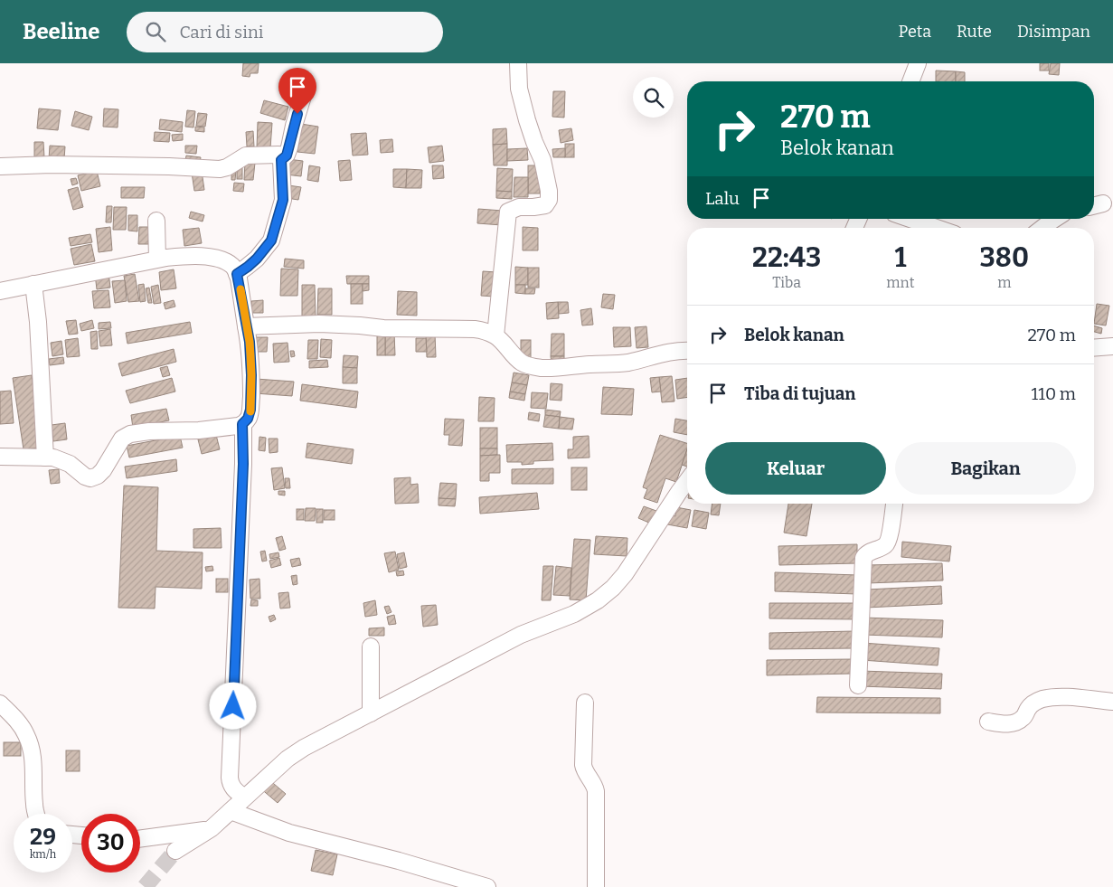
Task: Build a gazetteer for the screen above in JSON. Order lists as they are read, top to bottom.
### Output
{
  "page": {
    "header": "Beeline",
    "search": "Cari di sini",
    "nav": ["Peta", "Rute", "Disimpan"],
    "turn": ["270 m", "Belok kanan"],
    "then": "Lalu",
    "eta": [
      "22:43",
      "Tiba",
      "1",
      "mnt",
      "380",
      "m"
    ],
    "list": [
      {
        "name": "Belok kanan",
        "value": "270 m"
      },
      {
        "name": "Tiba di tujuan",
        "value": "110 m"
      }
    ],
    "buttons": ["Keluar", "Bagikan"],
    "speed": "29 km/h",
    "limit": "30"
  }
}
